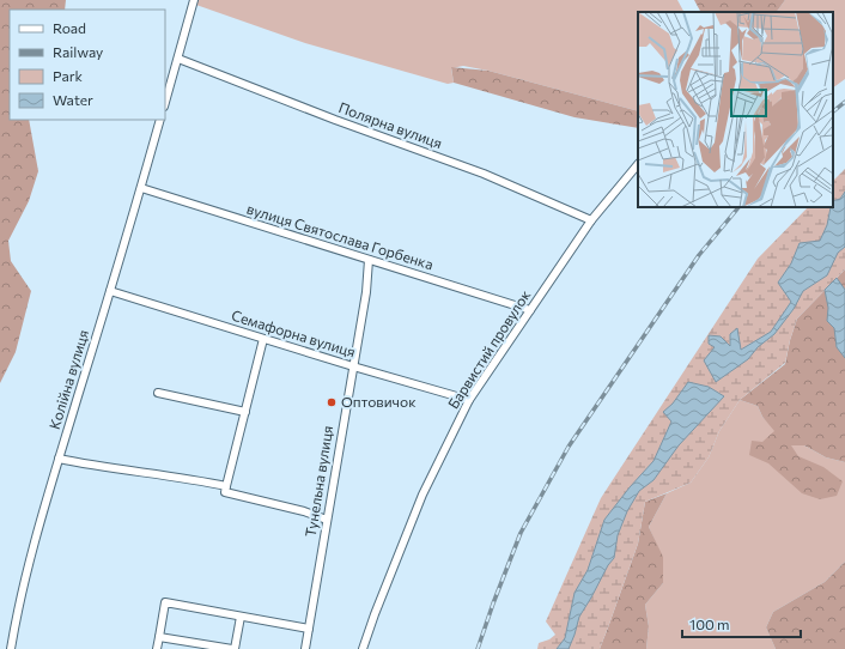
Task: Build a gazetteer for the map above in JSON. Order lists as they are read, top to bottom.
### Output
{
  "streets": {
    "street": [
      "Полярна вулиця",
      "вулиця Святослава Горбенка",
      "Семафорна вулиця",
      "Барвистий провулок",
      "Колійна вулиця",
      "Тунельна вулиця"
    ]
  },
  "crossings": [
    ["Полярна вулиця", "Барвистий провулок"],
    ["вулиця Святослава Горбенка", "Барвистий провулок"],
    ["вулиця Святослава Горбенка", "Колійна вулиця"],
    ["вулиця Святослава Горбенка", "Тунельна вулиця"],
    ["Семафорна вулиця", "Барвистий провулок"],
    ["Семафорна вулиця", "Колійна вулиця"],
    ["Семафорна вулиця", "Тунельна вулиця"]
  ],
  "places": ["Оптовичок"],
  "legend": [
    "Road",
    "Railway",
    "Park",
    "Water"
  ],
  "scale_bar": "100 m"
}
